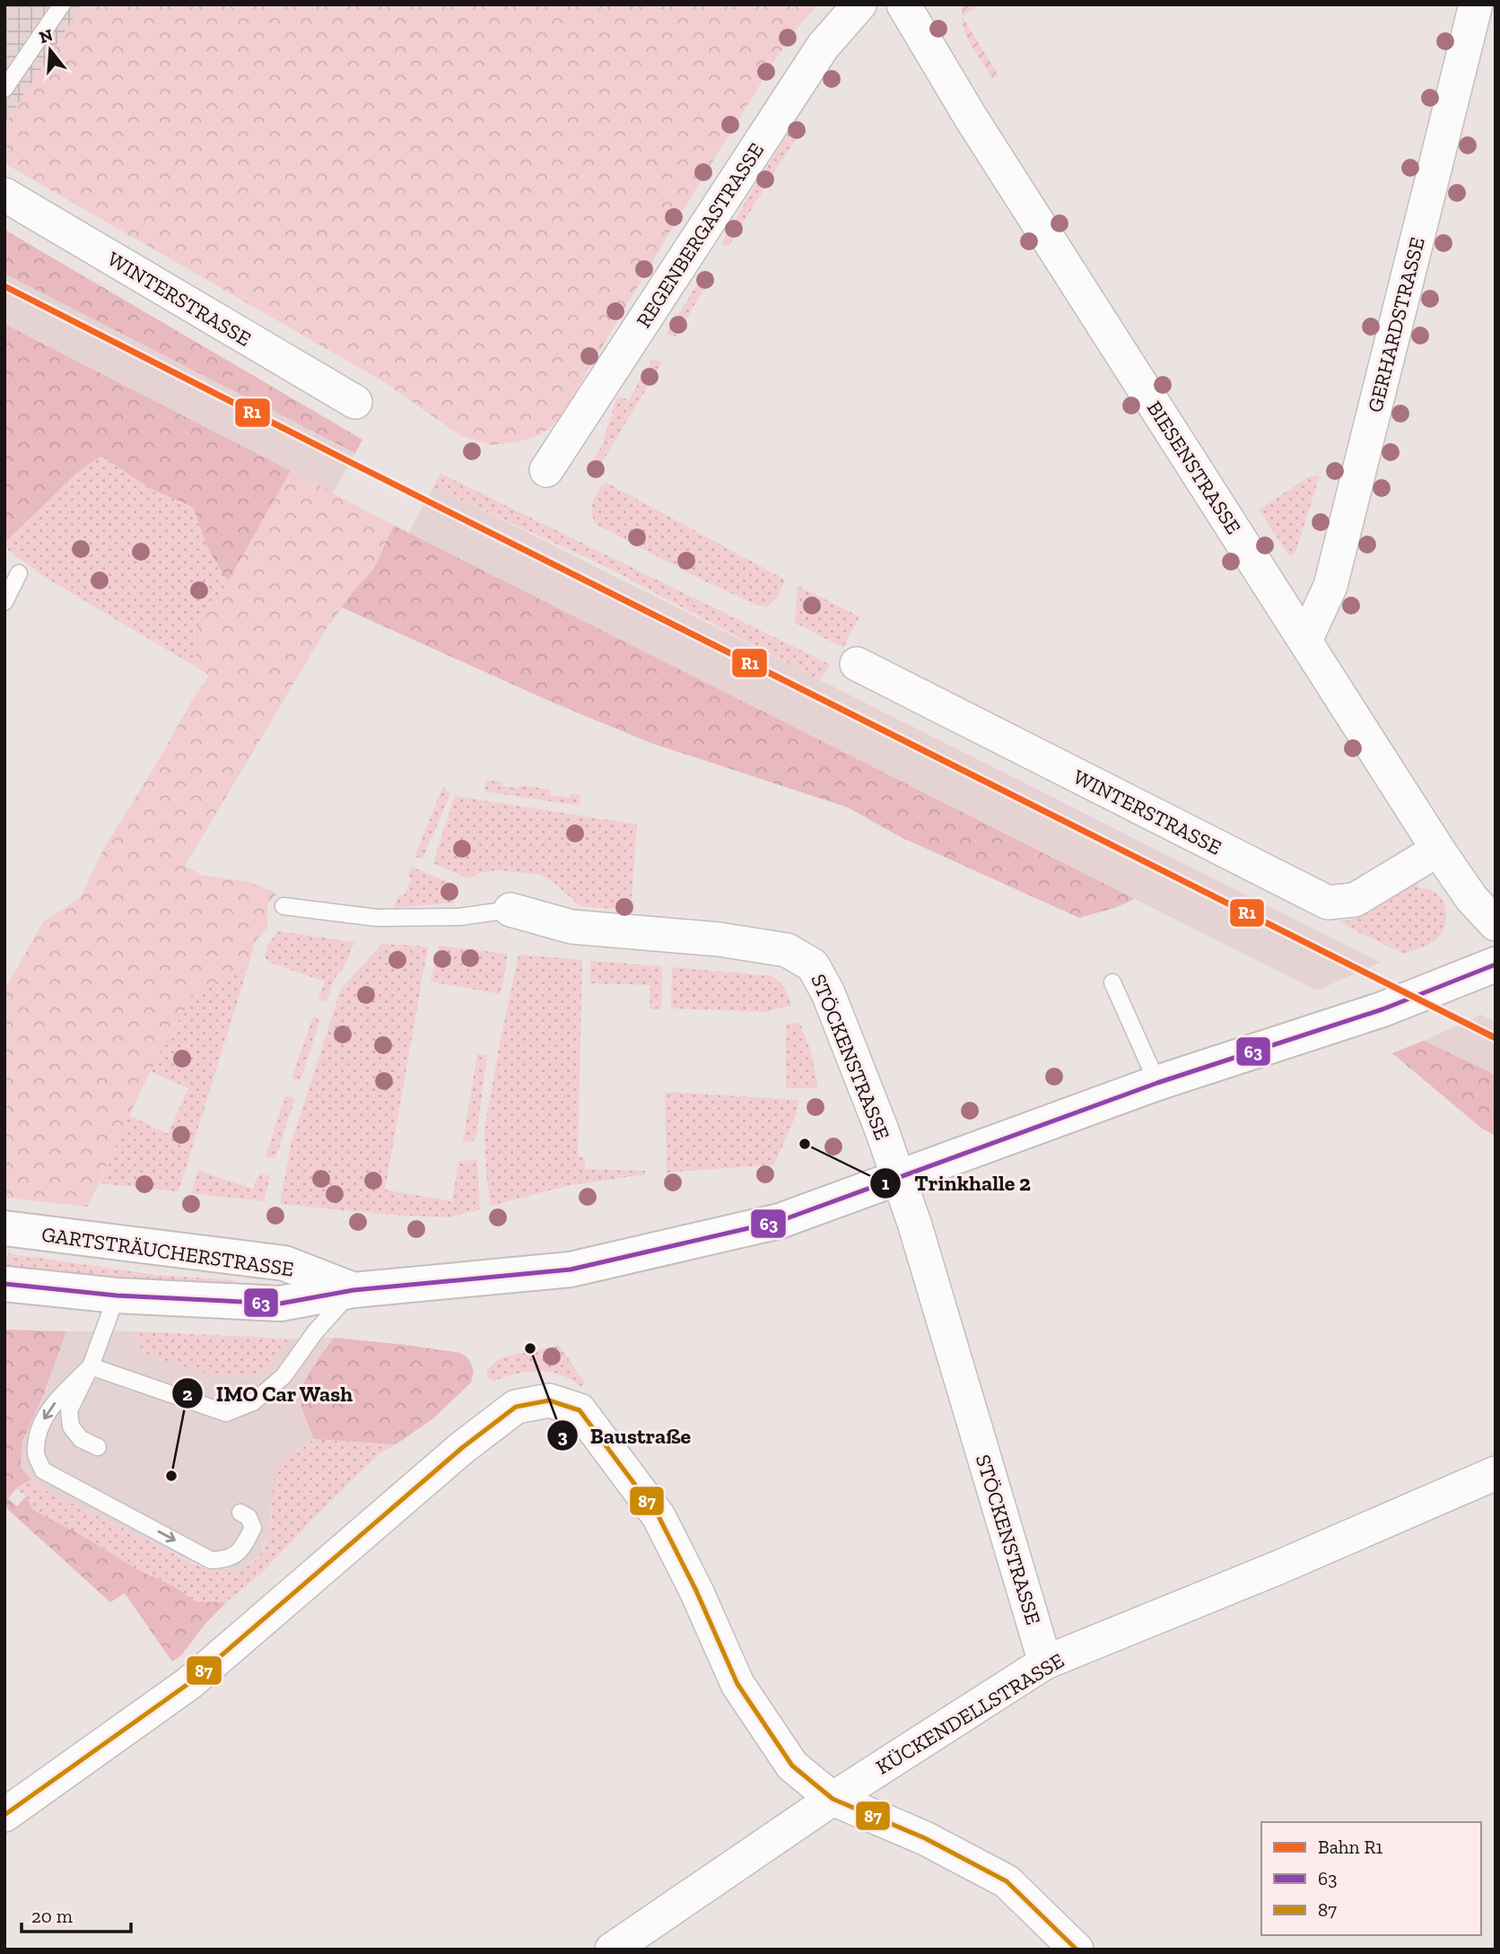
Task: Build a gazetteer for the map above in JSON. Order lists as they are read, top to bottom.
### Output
{
  "streets": {
    "main road": ["GARTSTRÄUCHERSTRASSE"],
    "street": [
      "REGENBERGASTRASSE",
      "WINTERSTRASSE",
      "GERHARDSTRASSE",
      "BIESENSTRASSE",
      "STÖCKENSTRASSE",
      "KÜCKENDELLSTRASSE"
    ]
  },
  "crossings": [
    ["WINTERSTRASSE", "BIESENSTRASSE"],
    ["GERHARDSTRASSE", "BIESENSTRASSE"],
    ["STÖCKENSTRASSE", "KÜCKENDELLSTRASSE"]
  ],
  "places": ["Trinkhalle 2", "Baustraße", "IMO Car Wash"],
  "lines": ["rail line R1", "transit line 63", "transit line 87"],
  "legend": ["Bahn R1", "63", "87"],
  "scale_bar": "20 m",
  "north": "top"
}
